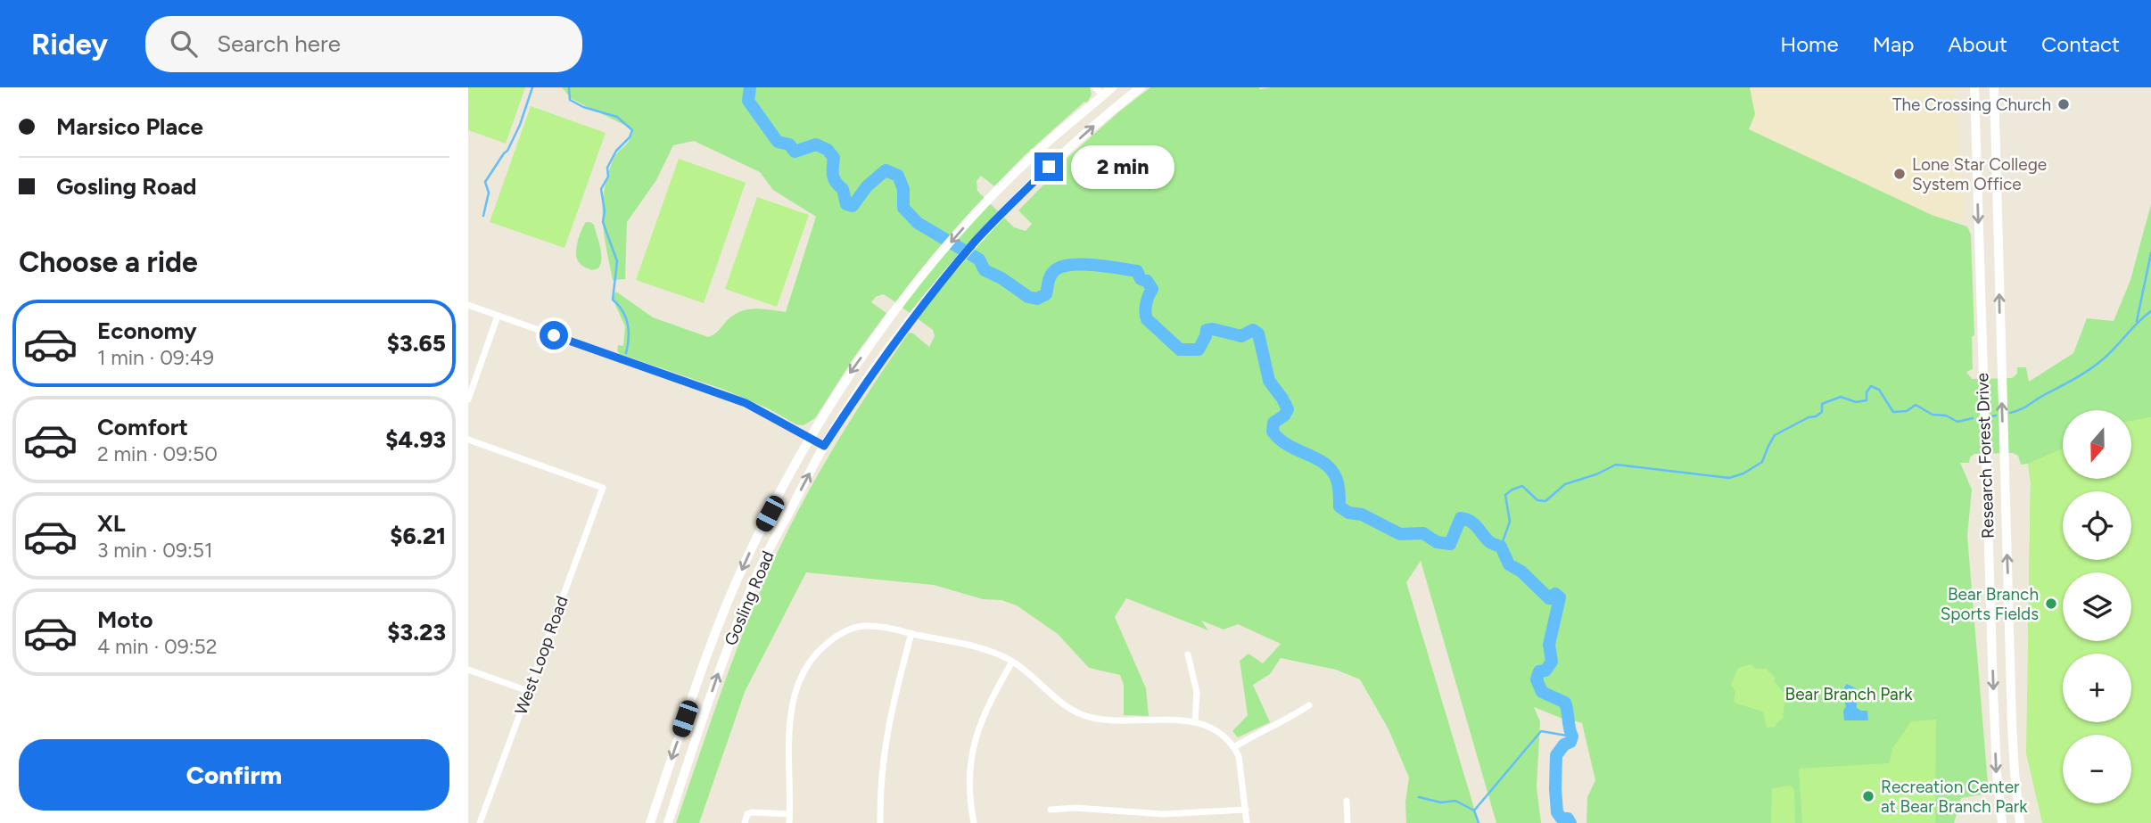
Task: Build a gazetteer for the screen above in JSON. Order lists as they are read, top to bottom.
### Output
{
  "streets": {
    "main road": ["Research Forest Drive", "Gosling Road"],
    "street": ["West Loop Road"]
  },
  "parks": ["Bear Branch Park"],
  "places": [
    "The Crossing Church",
    "Lone Star College System Office",
    "Bear Branch Sports Fields",
    "Recreation Center at Bear Branch Park"
  ],
  "north": "bottom",
  "page": {
    "header": "Ridey",
    "search": "Search here",
    "nav": [
      "Home",
      "Map",
      "About",
      "Contact"
    ],
    "banner": ["Marsico Place", "Gosling Road"],
    "bubble": "2 min",
    "heading": "Choose a ride",
    "list": [
      {
        "name": "Economy",
        "note": "1 min · 09:49",
        "value": "$3.65"
      },
      {
        "name": "Comfort",
        "note": "2 min · 09:50",
        "value": "$4.93"
      },
      {
        "name": "XL",
        "note": "3 min · 09:51",
        "value": "$6.21"
      },
      {
        "name": "Moto",
        "note": "4 min · 09:52",
        "value": "$3.23"
      }
    ],
    "map_buttons": ["+", "−"],
    "buttons": "Confirm"
  }
}
